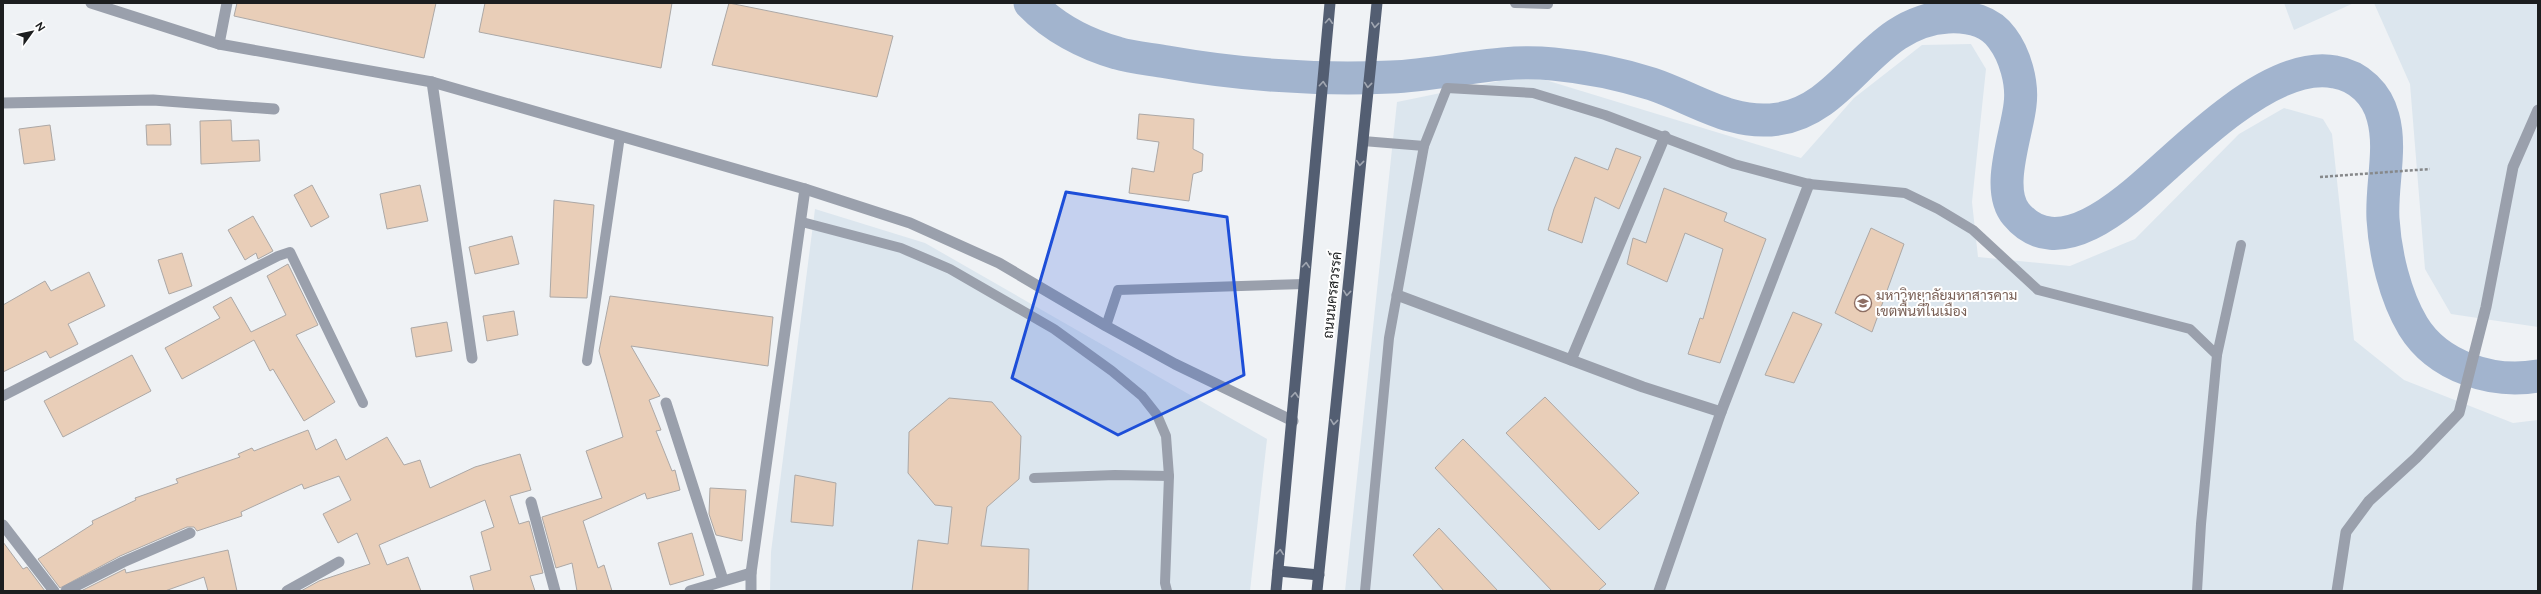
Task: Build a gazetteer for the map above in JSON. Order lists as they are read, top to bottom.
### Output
{
  "streets": {
    "main road": ["ถนนนครสวรรค์"]
  },
  "places": {
    "school or university": ["มหาวิทยาลัยมหาสารคาม เขตพื้นที่ในเมือง"]
  },
  "north": "top right"
}
